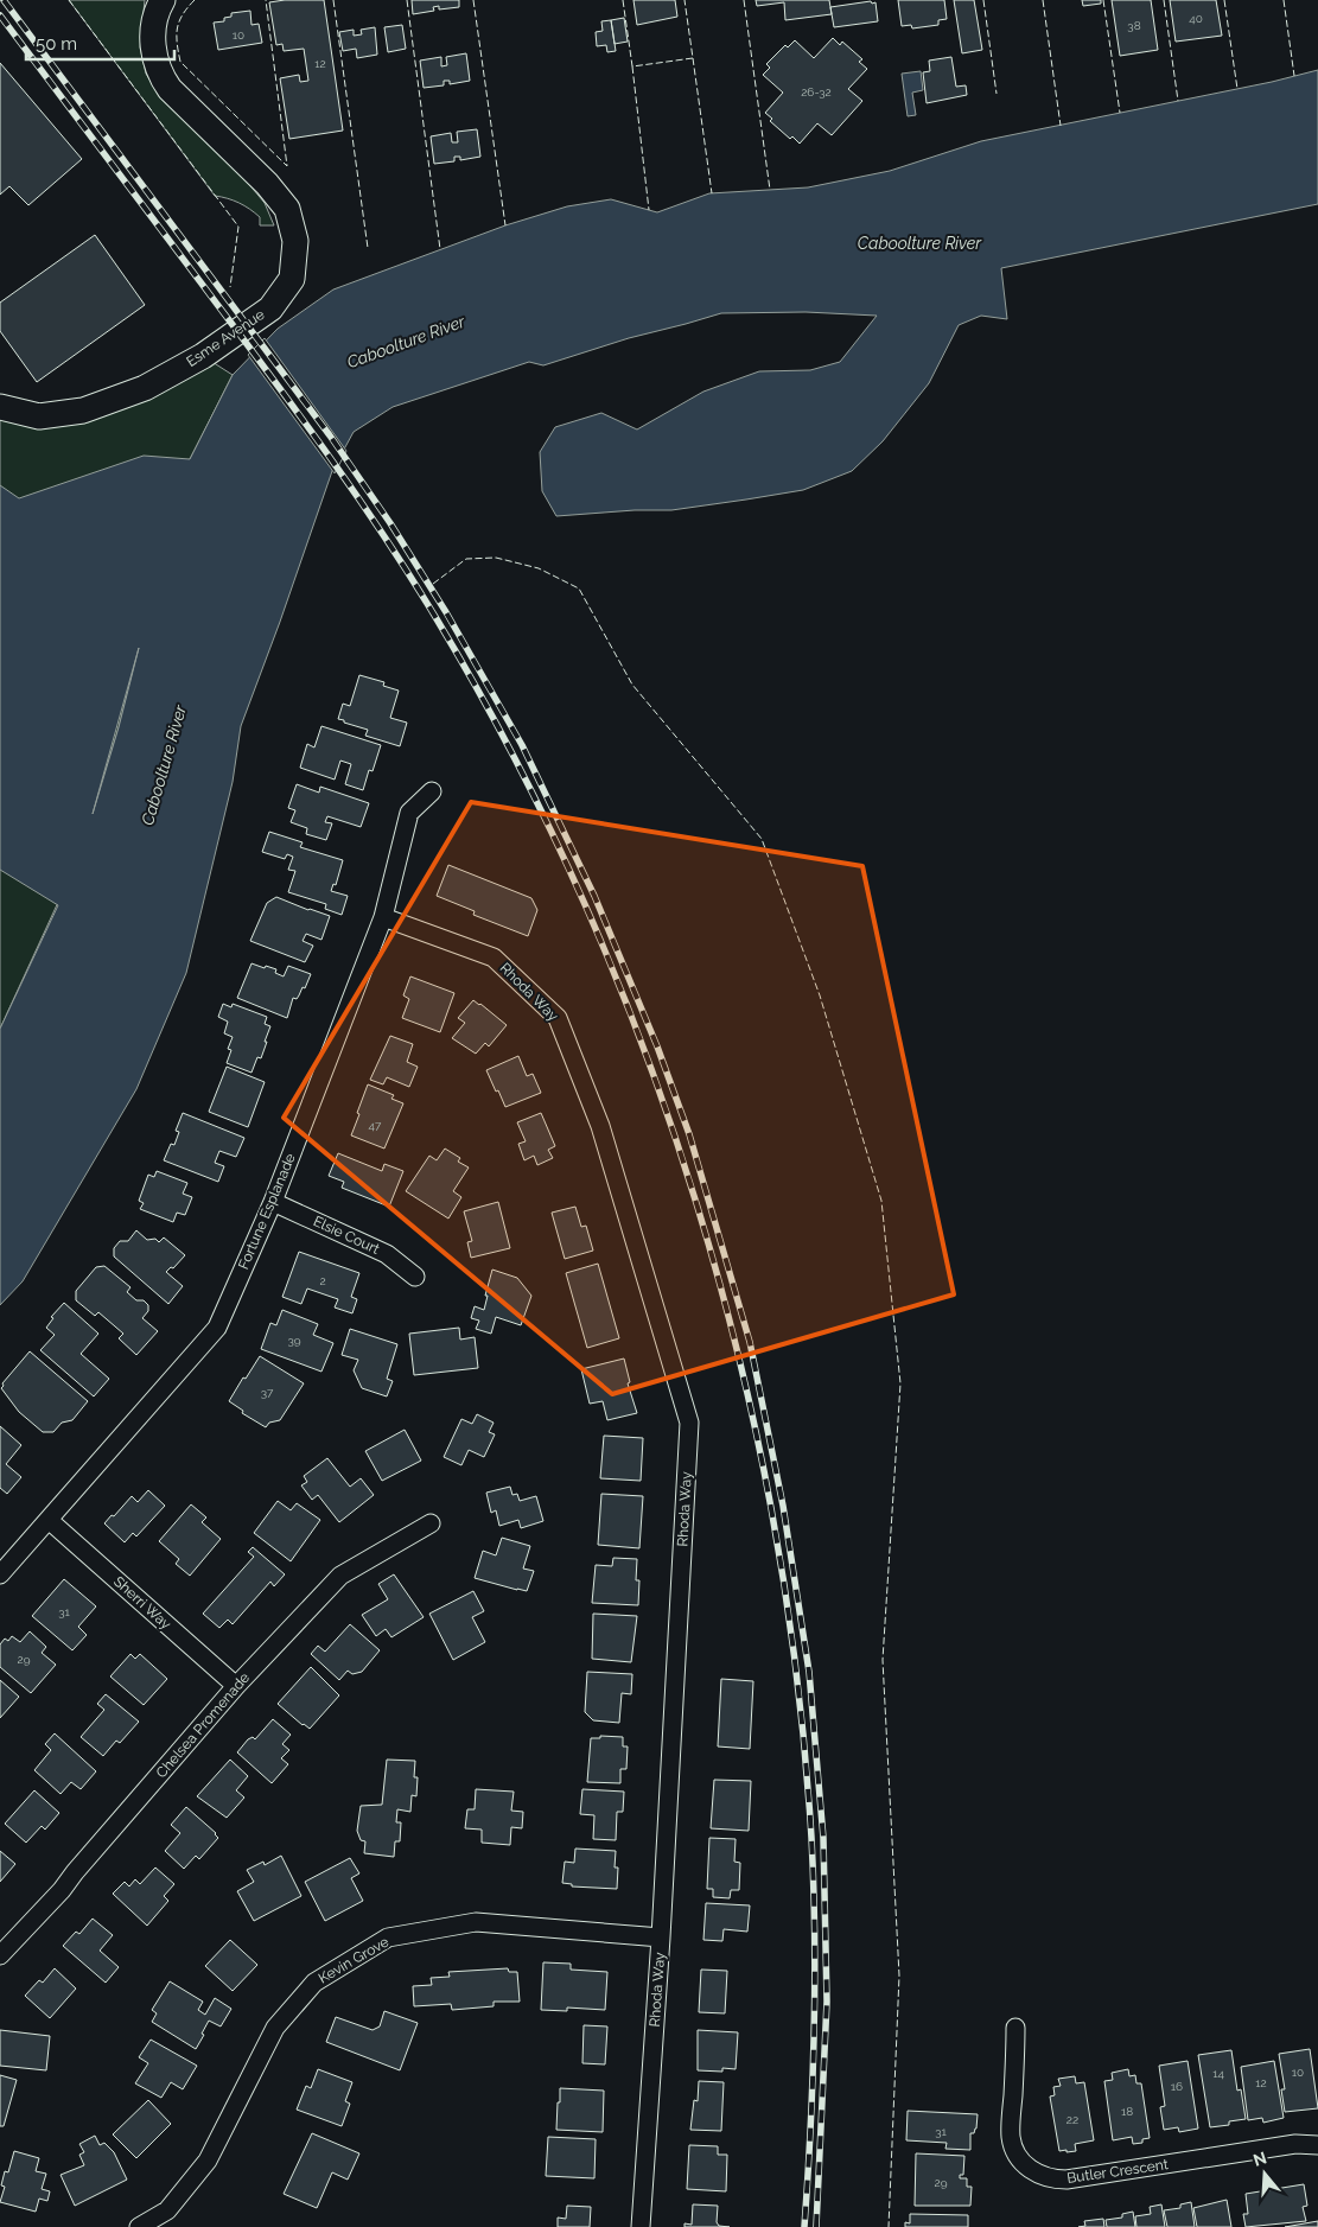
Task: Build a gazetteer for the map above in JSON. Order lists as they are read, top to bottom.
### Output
{
  "streets": {
    "street": [
      "Esme Avenue",
      "Rhoda Way",
      "Fortune Esplanade",
      "Elsie Court",
      "Sherri Way",
      "Chelsea Promenade",
      "Kevin Grove",
      "Butler Crescent"
    ]
  },
  "crossings": [
    ["Rhoda Way", "Fortune Esplanade"],
    ["Rhoda Way", "Kevin Grove"],
    ["Fortune Esplanade", "Elsie Court"],
    ["Fortune Esplanade", "Sherri Way"],
    ["Sherri Way", "Chelsea Promenade"]
  ],
  "water": ["Caboolture River"],
  "house_numbers": [
    "40",
    "38",
    "10",
    "12",
    "26-32",
    "47",
    "2",
    "39",
    "37",
    "31",
    "29",
    "10",
    "14",
    "12",
    "16",
    "18",
    "22",
    "31",
    "29"
  ],
  "scale_bar": "50 m",
  "north": "top"
}
